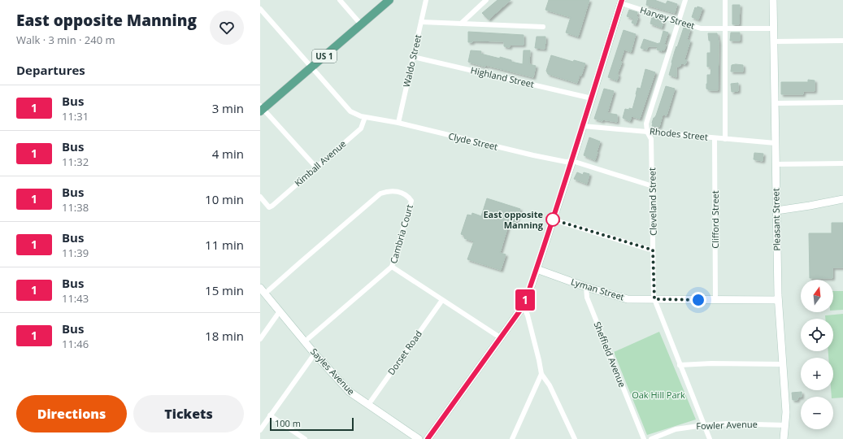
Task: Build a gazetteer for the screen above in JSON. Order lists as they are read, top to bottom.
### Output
{
  "streets": {
    "main road": ["US 1"],
    "street": [
      "Harvey Street",
      "Waldo Street",
      "Highland Street",
      "Rhodes Street",
      "Clyde Street",
      "Kimball Avenue",
      "Cleveland Street",
      "Clifford Street",
      "Pleasant Street",
      "Cambria Court",
      "Lyman Street",
      "Dorset Road",
      "Sheffield Avenue",
      "Sayles Avenue",
      "Fowler Avenue"
    ]
  },
  "crossings": [
    ["Harvey Street", "Cleveland Street"],
    ["Harvey Street", "Pleasant Street"],
    ["US 1", "Clyde Street"],
    ["Waldo Street", "Highland Street"],
    ["Waldo Street", "Clyde Street"],
    ["Rhodes Street", "Cleveland Street"],
    ["Rhodes Street", "Clifford Street"],
    ["Rhodes Street", "Pleasant Street"],
    ["Clyde Street", "Kimball Avenue"],
    ["Clyde Street", "Cleveland Street"],
    ["Cleveland Street", "Lyman Street"],
    ["Cleveland Street", "Fowler Avenue"],
    ["Clifford Street", "Lyman Street"],
    ["Pleasant Street", "Lyman Street"],
    ["Pleasant Street", "Fowler Avenue"],
    ["Cambria Court", "Dorset Road"],
    ["Cambria Court", "Sayles Avenue"],
    ["Lyman Street", "Sheffield Avenue"],
    ["Dorset Road", "Sayles Avenue"]
  ],
  "parks": ["Oak Hill Park"],
  "places": ["East opposite Manning"],
  "lines": ["bus line 1"],
  "scale_bar": "100 m",
  "north": "top",
  "page": {
    "heading": [
      ["East opposite Manning", "Walk · 3 min · 240 m"],
      "Departures"
    ],
    "on_map": "1",
    "list": [
      {
        "mark": "1",
        "name": "Bus",
        "note": "11:31",
        "value": "3 min"
      },
      {
        "mark": "1",
        "name": "Bus",
        "note": "11:32",
        "value": "4 min"
      },
      {
        "mark": "1",
        "name": "Bus",
        "note": "11:38",
        "value": "10 min"
      },
      {
        "mark": "1",
        "name": "Bus",
        "note": "11:39",
        "value": "11 min"
      },
      {
        "mark": "1",
        "name": "Bus",
        "note": "11:43",
        "value": "15 min"
      },
      {
        "mark": "1",
        "name": "Bus",
        "note": "11:46",
        "value": "18 min"
      }
    ],
    "map_buttons": ["+", "−"],
    "buttons": ["Directions", "Tickets"],
    "scale": "100 m"
  }
}
